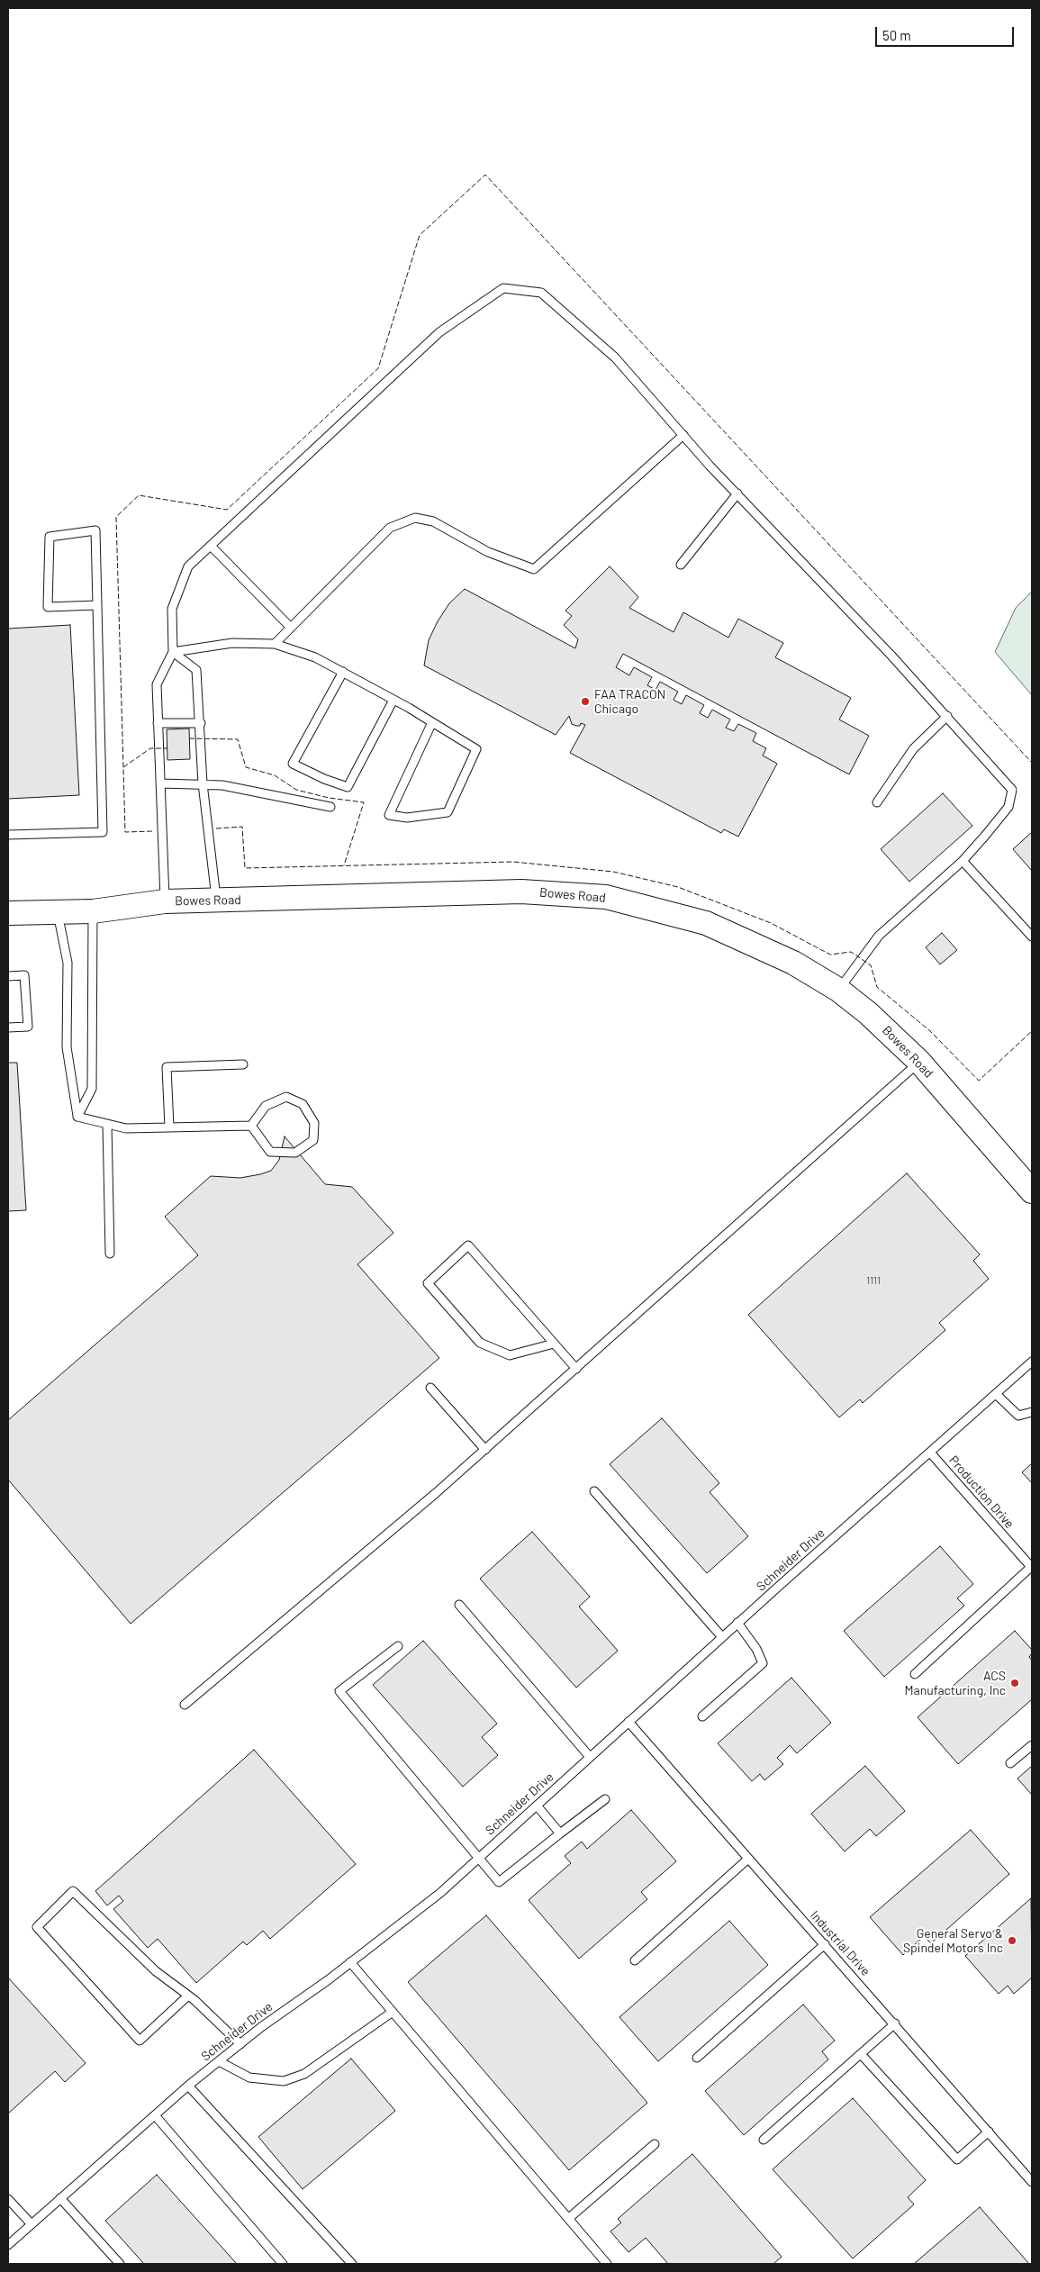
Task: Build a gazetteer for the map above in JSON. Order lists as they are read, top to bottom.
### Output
{
  "streets": {
    "main road": ["Bowes Road"],
    "lane": ["Production Drive", "Schneider Drive", "Industrial Drive"]
  },
  "crossings": [
    ["Production Drive", "Schneider Drive"],
    ["Schneider Drive", "Industrial Drive"]
  ],
  "places": ["FAA TRACON Chicago", "ACS Manufacturing, Inc", "General Servo & Spindel Motors Inc"],
  "house_numbers": ["1111"],
  "scale_bar": "50 m"
}
